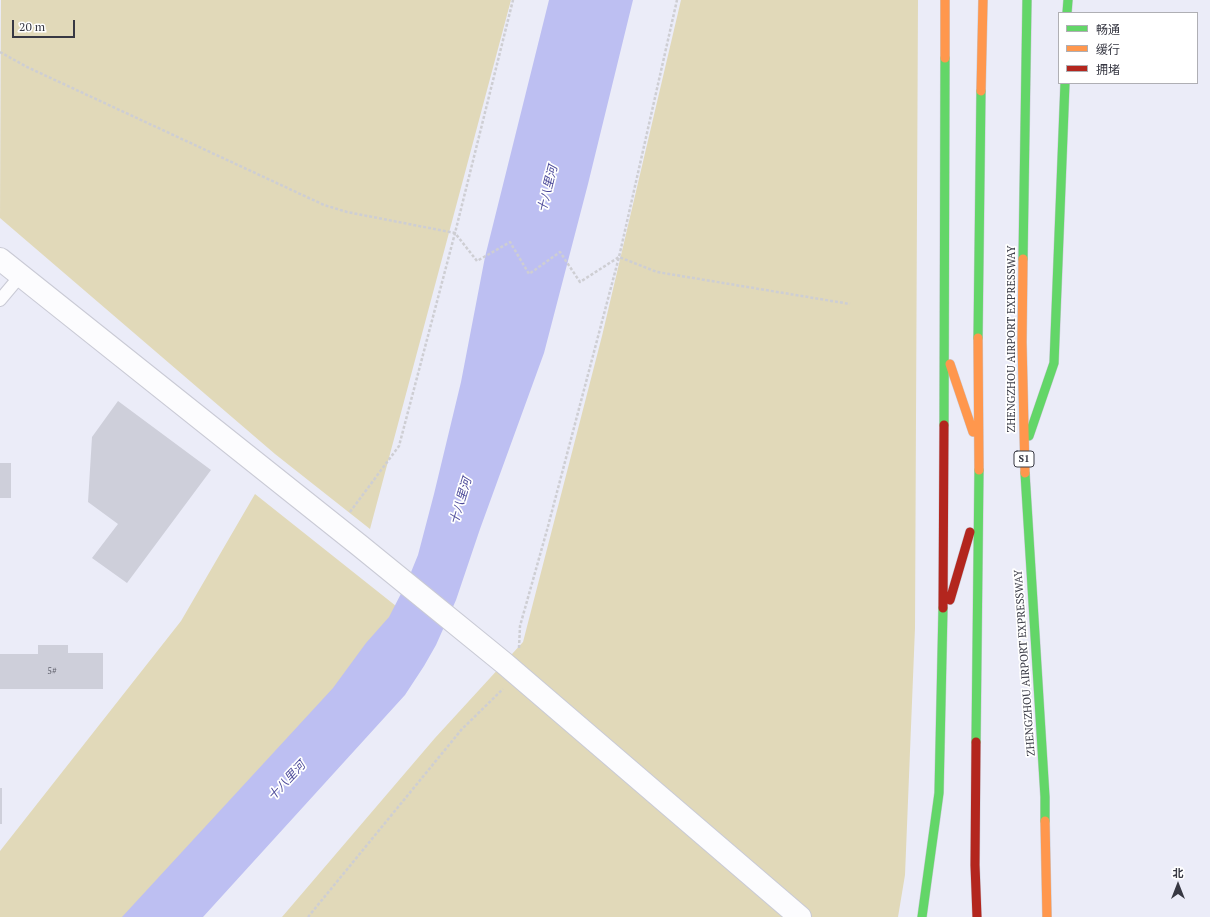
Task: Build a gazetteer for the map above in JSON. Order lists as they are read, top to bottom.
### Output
{
  "streets": {
    "highway": ["ZHENGZHOU AIRPORT EXPRESSWAY", "S1"]
  },
  "water": ["十八里河"],
  "house_numbers": ["5#"],
  "legend": ["畅通", "缓行", "拥堵"],
  "scale_bar": "20 m",
  "north": "top"
}
